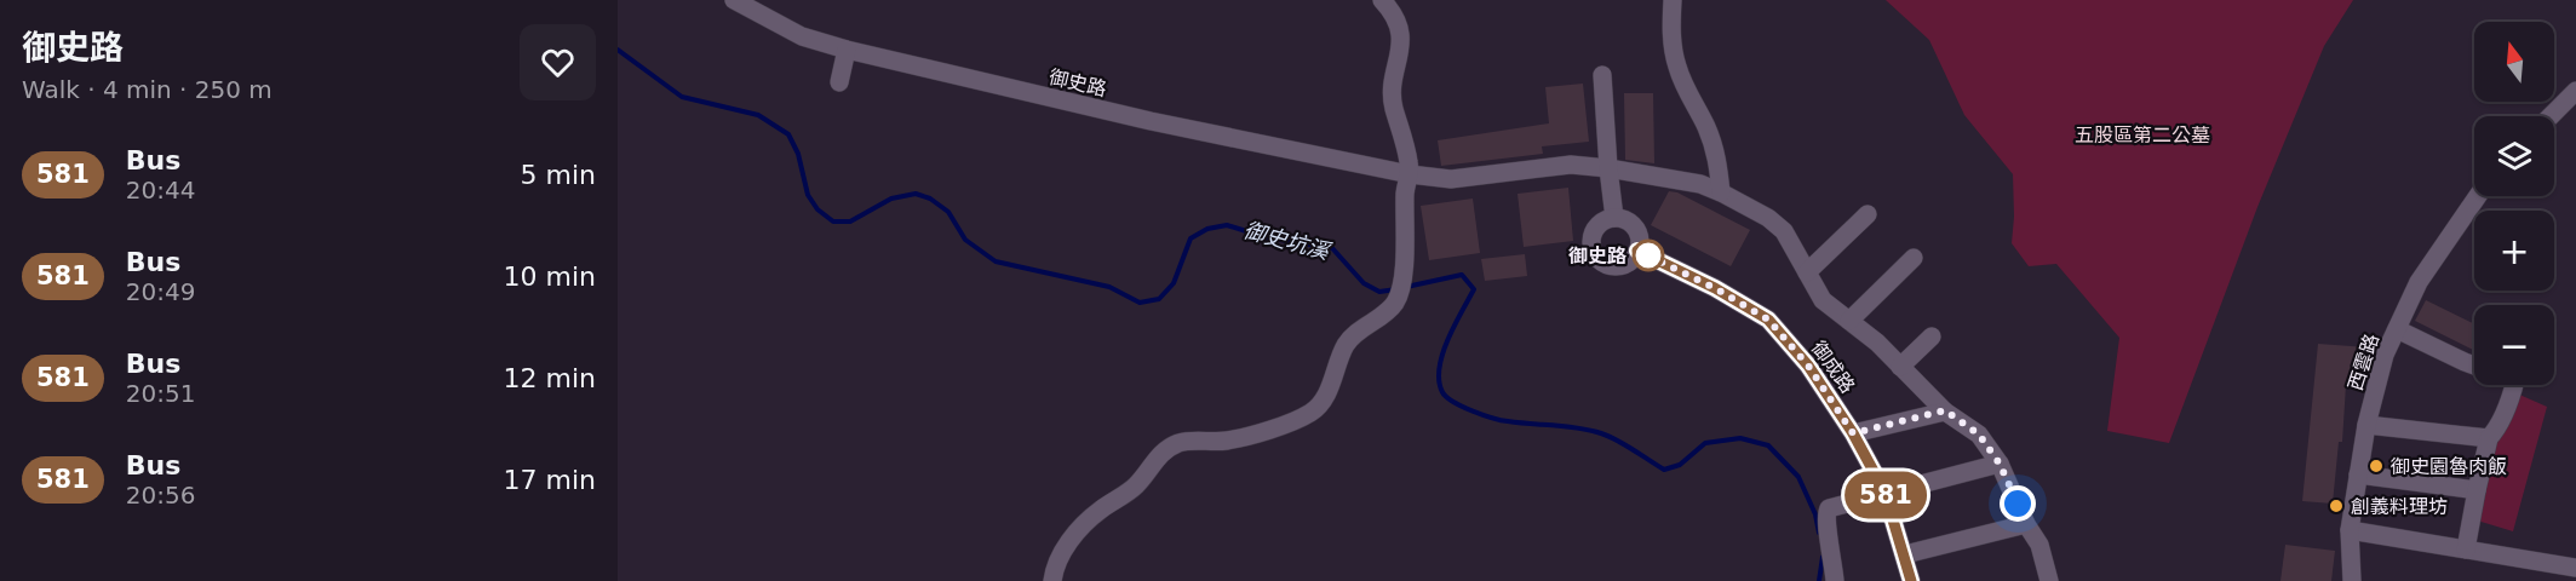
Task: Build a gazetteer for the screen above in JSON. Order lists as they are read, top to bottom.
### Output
{
  "streets": {
    "street": ["御史路", "西雲路", "御成路"]
  },
  "water": ["御史坑溪"],
  "parks": ["五股區第二公墓"],
  "places": ["御史路", "御史園魯肉飯", "創義料理坊"],
  "lines": ["bus line 581"],
  "north": "top",
  "page": {
    "heading": ["御史路", "Walk · 4 min · 250 m"],
    "on_map": "581",
    "map_buttons": ["+", "−"],
    "list": [
      {
        "mark": "581",
        "name": "Bus",
        "note": "20:44",
        "value": "5 min"
      },
      {
        "mark": "581",
        "name": "Bus",
        "note": "20:49",
        "value": "10 min"
      },
      {
        "mark": "581",
        "name": "Bus",
        "note": "20:51",
        "value": "12 min"
      },
      {
        "mark": "581",
        "name": "Bus",
        "note": "20:56",
        "value": "17 min"
      }
    ]
  }
}
